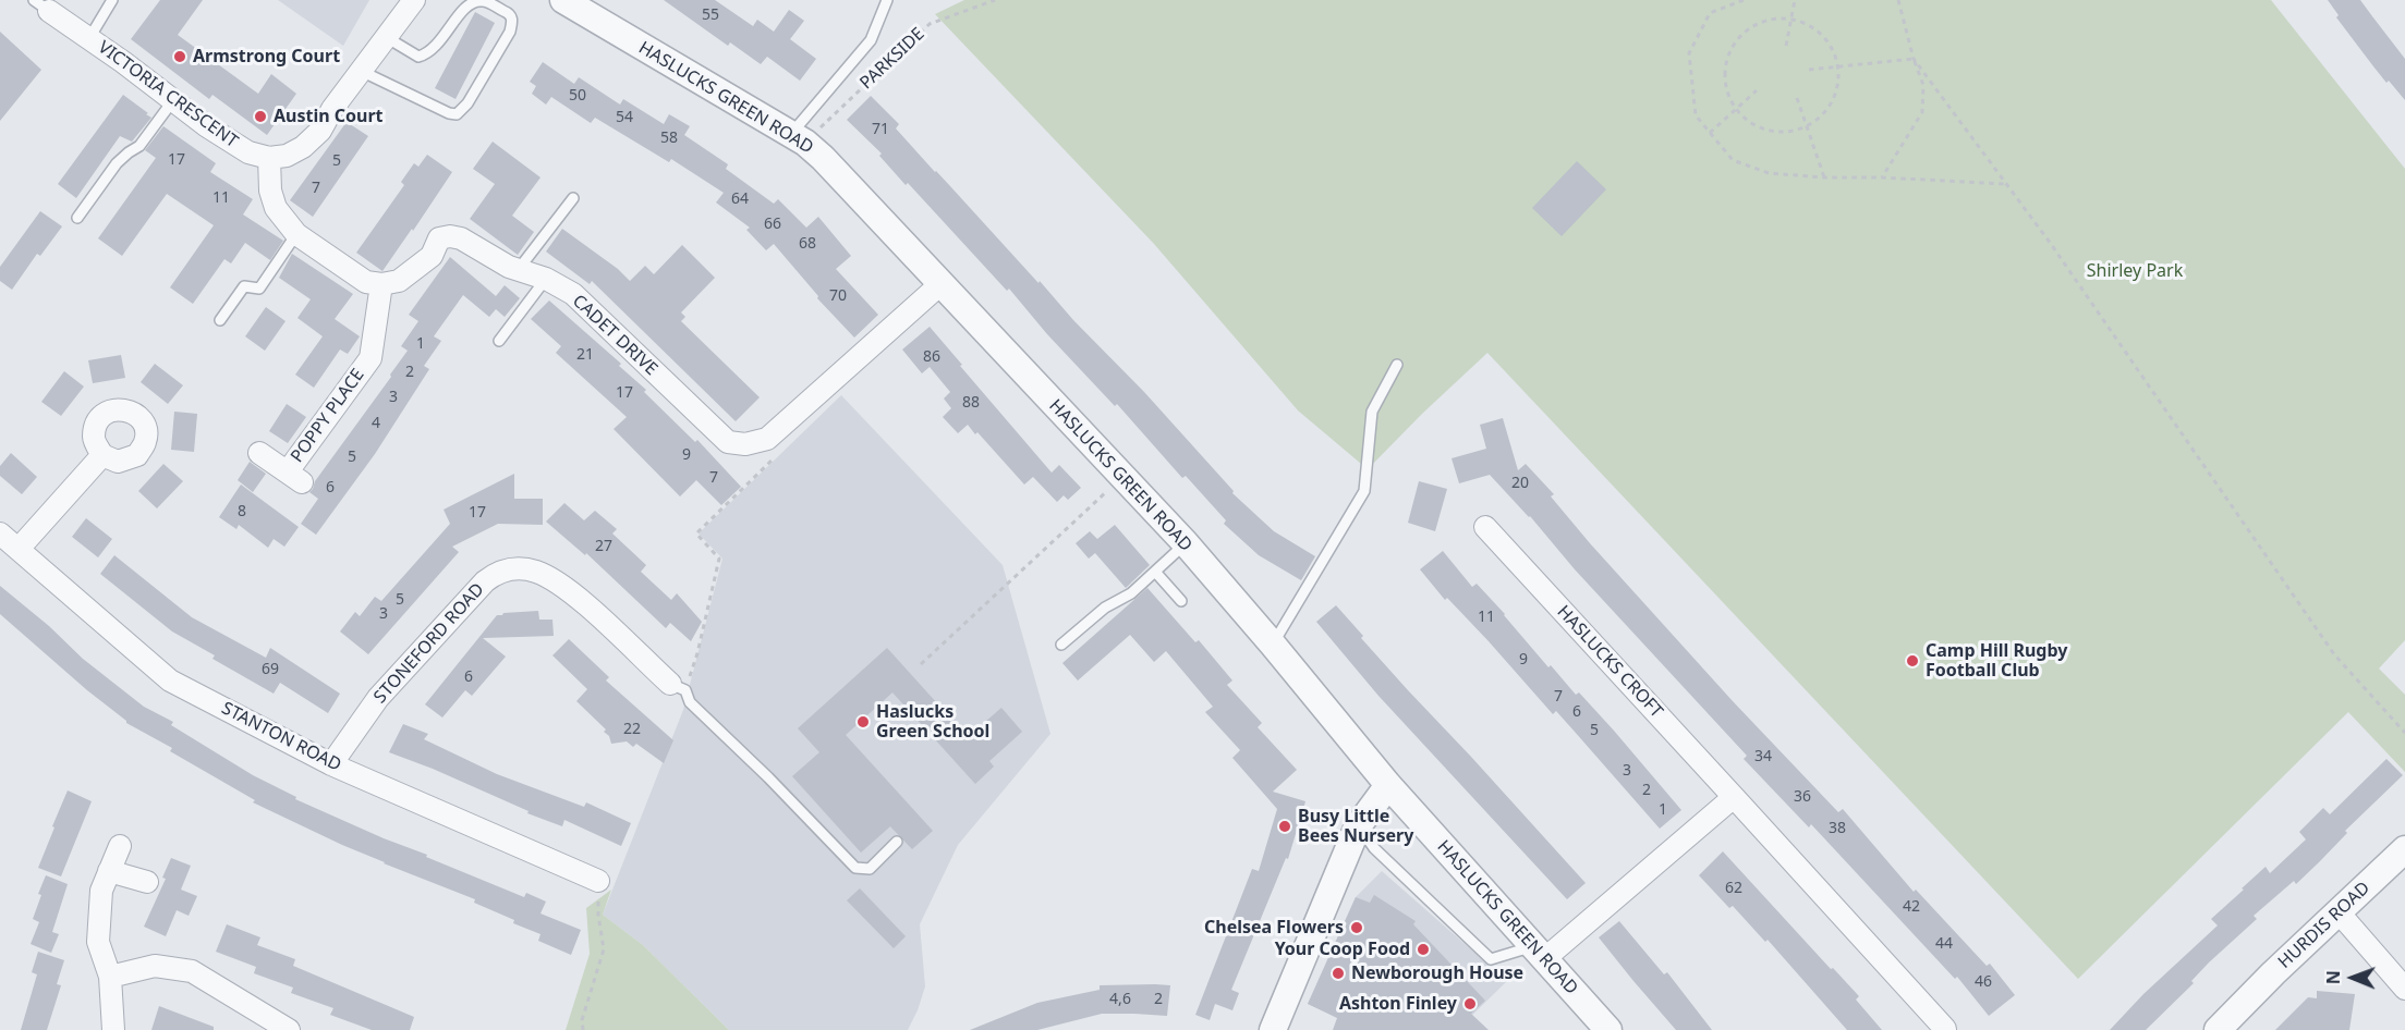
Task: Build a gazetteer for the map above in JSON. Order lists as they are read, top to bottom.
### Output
{
  "streets": {
    "street": [
      "VICTORIA CRESCENT",
      "HASLUCKS GREEN ROAD",
      "CADET DRIVE",
      "POPPY PLACE",
      "STONEFORD ROAD",
      "HASLUCKS CROFT",
      "STANTON ROAD",
      "HURDIS ROAD"
    ],
    "path": ["PARKSIDE"]
  },
  "crossings": [
    ["PARKSIDE", "HASLUCKS GREEN ROAD"],
    ["HASLUCKS GREEN ROAD", "CADET DRIVE"],
    ["CADET DRIVE", "POPPY PLACE"],
    ["STONEFORD ROAD", "STANTON ROAD"]
  ],
  "parks": ["Shirley Park"],
  "places": [
    "Armstrong Court",
    "Austin Court",
    "Camp Hill Rugby Football Club",
    "Haslucks Green School",
    "Busy Little Bees Nursery",
    "Chelsea Flowers",
    "Your Coop Food",
    "Newborough House",
    "Ashton Finley"
  ],
  "house_numbers": [
    "55",
    "50",
    "54",
    "71",
    "58",
    "17",
    "5",
    "7",
    "11",
    "64",
    "66",
    "68",
    "70",
    "1",
    "21",
    "86",
    "2",
    "17",
    "3",
    "88",
    "4",
    "9",
    "5",
    "7",
    "20",
    "6",
    "8",
    "17",
    "27",
    "5",
    "3",
    "11",
    "9",
    "69",
    "6",
    "7",
    "6",
    "22",
    "5",
    "34",
    "3",
    "2",
    "36",
    "1",
    "38",
    "62",
    "42",
    "44",
    "46",
    "4,6",
    "2"
  ],
  "north": "left"
}
